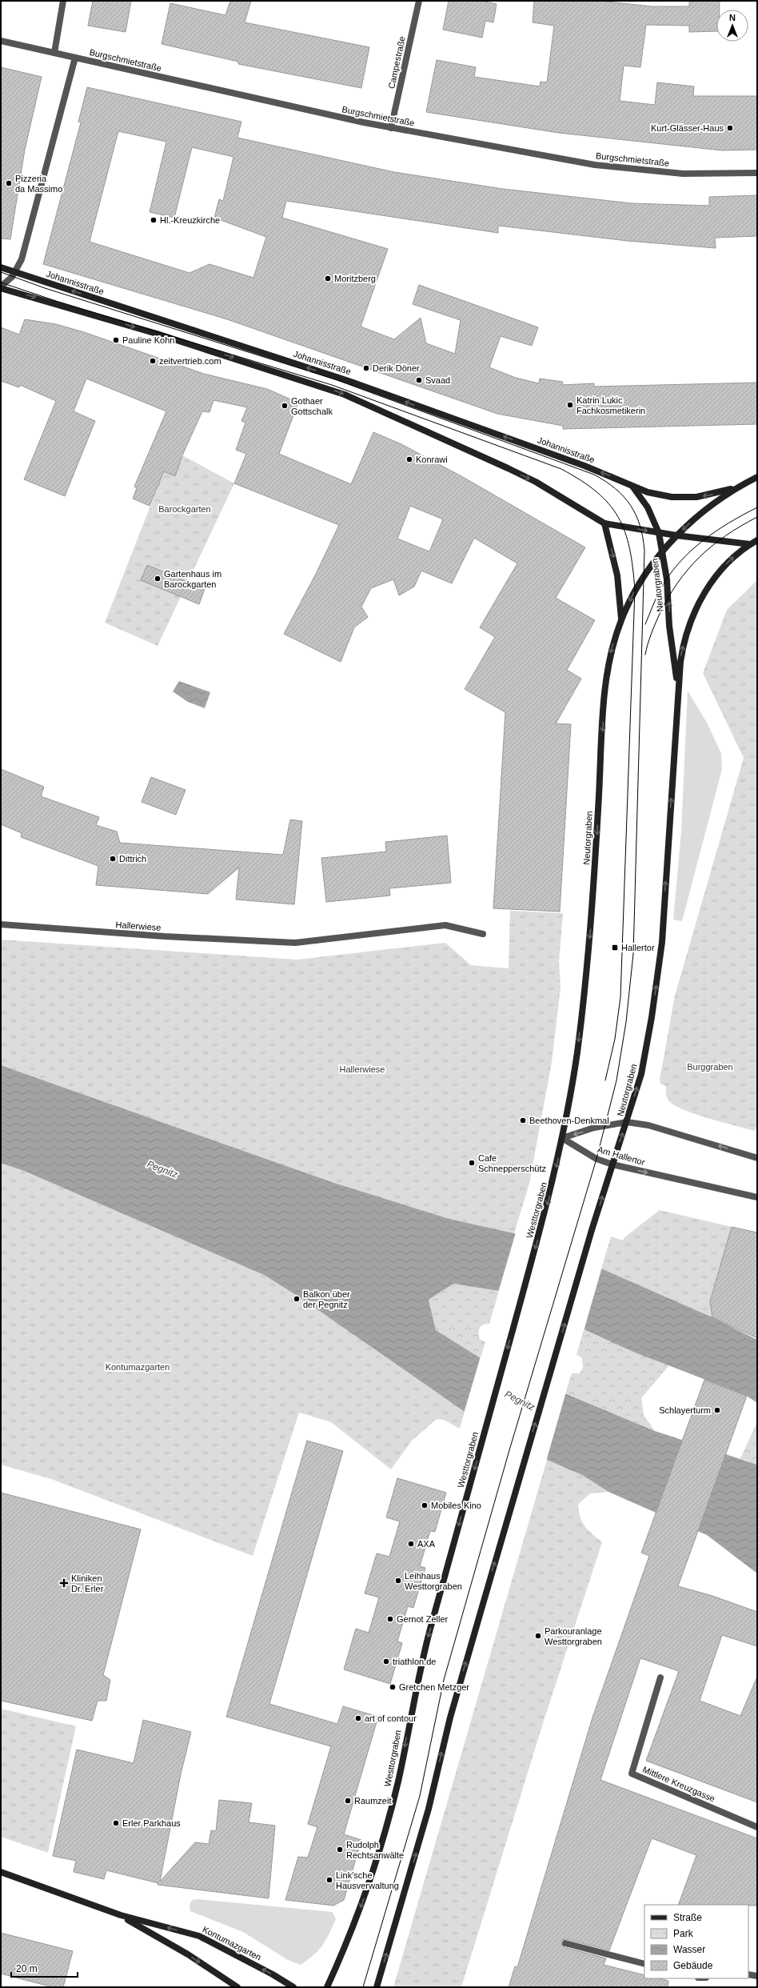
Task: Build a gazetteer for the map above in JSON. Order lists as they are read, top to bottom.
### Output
{
  "streets": {
    "main road": [
      "Johannisstraße",
      "Neutorgraben",
      "Westtorgraben",
      "Kontumazgarten"
    ],
    "street": [
      "Burgschmietstraße",
      "Campestraße",
      "Hallerwiese",
      "Am Hallertor",
      "Mittlere Kreuzgasse"
    ]
  },
  "crossings": [
    ["Burgschmietstraße", "Campestraße"],
    ["Johannisstraße", "Neutorgraben"],
    ["Neutorgraben", "Am Hallertor"],
    ["Neutorgraben", "Westtorgraben"],
    ["Am Hallertor", "Westtorgraben"]
  ],
  "water": ["Pegnitz"],
  "parks": [
    "Barockgarten",
    "Burggraben",
    "Hallerwiese",
    "Kontumazgarten"
  ],
  "places": {
    "other": [
      "Kurt-Glässer-Haus",
      "Pizzeria da Massimo",
      "Hl.-Kreuzkirche",
      "Moritzberg",
      "Pauline Kohn",
      "zeitvertrieb.com",
      "Derik Döner",
      "Svaad",
      "Katrin Lukic Fachkosmetikerin",
      "Gothaer Gottschalk",
      "Konrawi",
      "Gartenhaus im Barockgarten",
      "Dittrich",
      "Beethoven-Denkmal",
      "Cafe Schnepperschütz",
      "Balkon über der Pegnitz",
      "Schlayerturm",
      "Mobiles Kino",
      "AXA",
      "Leihhaus Westtorgraben",
      "Gernot Zeller",
      "Parkouranlage Westtorgraben",
      "triathlon.de",
      "Gretchen Metzger",
      "art of contour",
      "Raumzeit",
      "Erler Parkhaus",
      "Rudolph Rechtsanwälte",
      "Link'sche Hausverwaltung"
    ],
    "transit": ["Hallertor"],
    "health": ["Kliniken Dr. Erler"]
  },
  "legend": [
    "Straße",
    "Park",
    "Wasser",
    "Gebäude"
  ],
  "scale_bar": "20 m",
  "north": "top"
}
